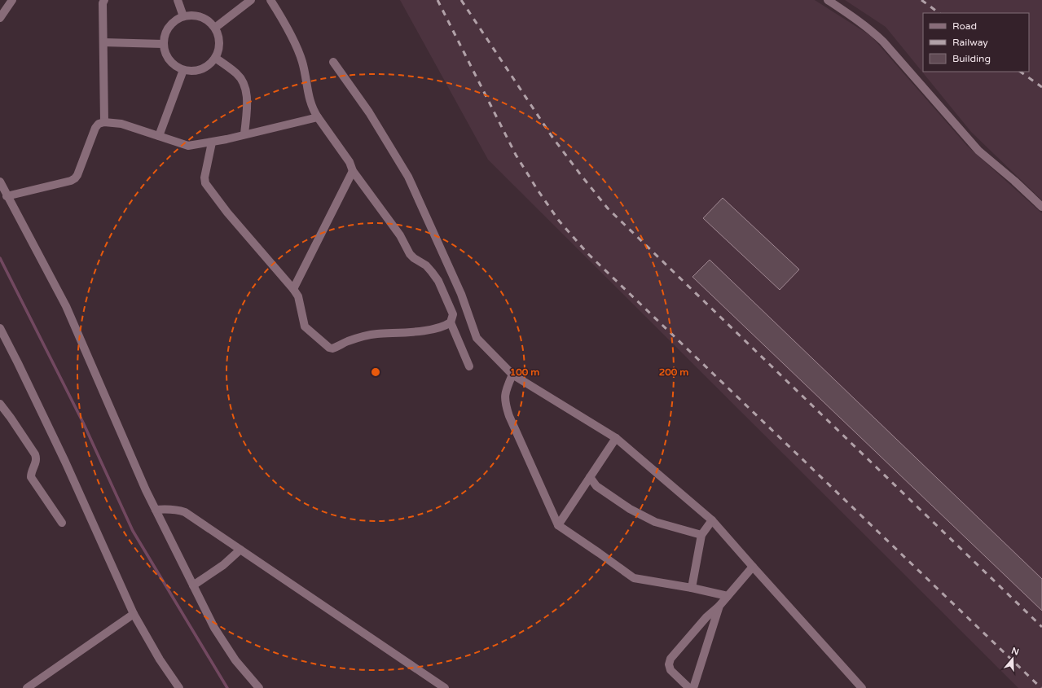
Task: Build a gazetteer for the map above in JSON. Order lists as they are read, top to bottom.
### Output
{
  "legend": ["Road", "Railway", "Building"],
  "north": "top",
  "rings": ["100 m", "200 m"]
}
